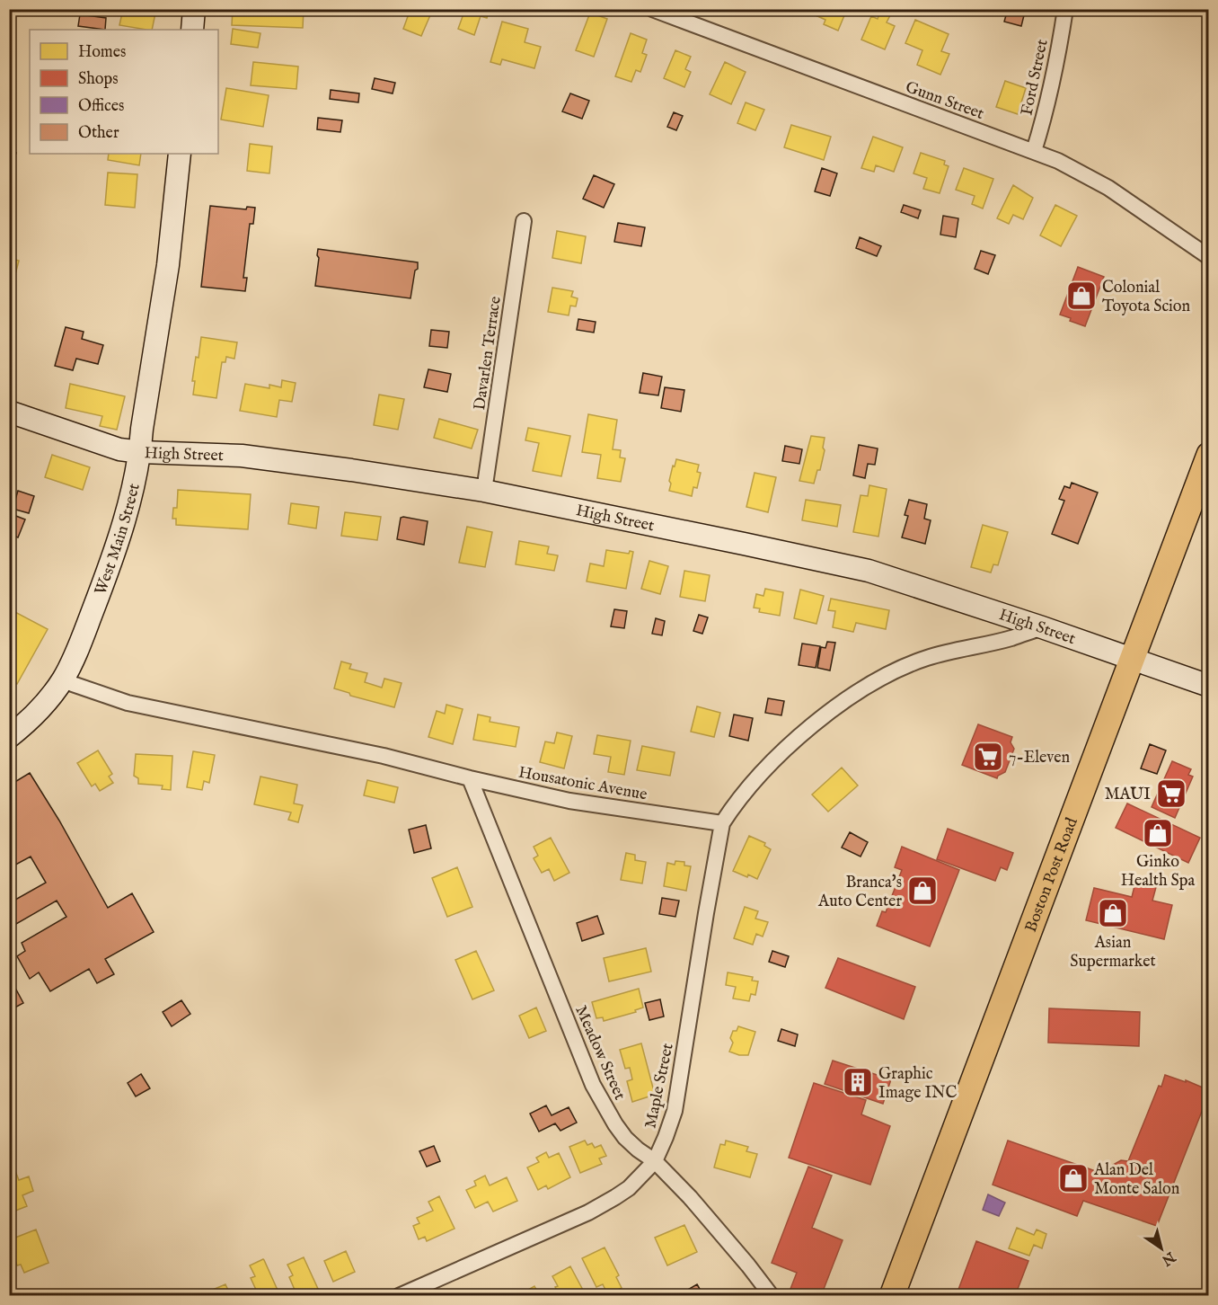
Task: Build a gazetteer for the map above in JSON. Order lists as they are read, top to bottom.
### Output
{
  "streets": {
    "main road": ["High Street", "West Main Street", "Boston Post Road"],
    "street": [
      "Ford Street",
      "Gunn Street",
      "Davarlen Terrace",
      "Housatonic Avenue",
      "Meadow Street",
      "Maple Street"
    ]
  },
  "crossings": [
    ["Ford Street", "Gunn Street"],
    ["Davarlen Terrace", "High Street"],
    ["High Street", "West Main Street"],
    ["High Street", "Boston Post Road"],
    ["West Main Street", "Housatonic Avenue"],
    ["Housatonic Avenue", "Meadow Street"],
    ["Housatonic Avenue", "Maple Street"],
    ["Meadow Street", "Maple Street"]
  ],
  "places": {
    "shop": [
      "Colonial Toyota Scion",
      "Ginko Health Spa",
      "Branca's Auto Center",
      "Asian Supermarket",
      "Alan Del Monte Salon"
    ],
    "supermarket": ["7-Eleven", "MAUI"],
    "building": ["Graphic Image INC"]
  },
  "legend": [
    "Homes",
    "Shops",
    "Offices",
    "Other"
  ],
  "north": "bottom right"
}
